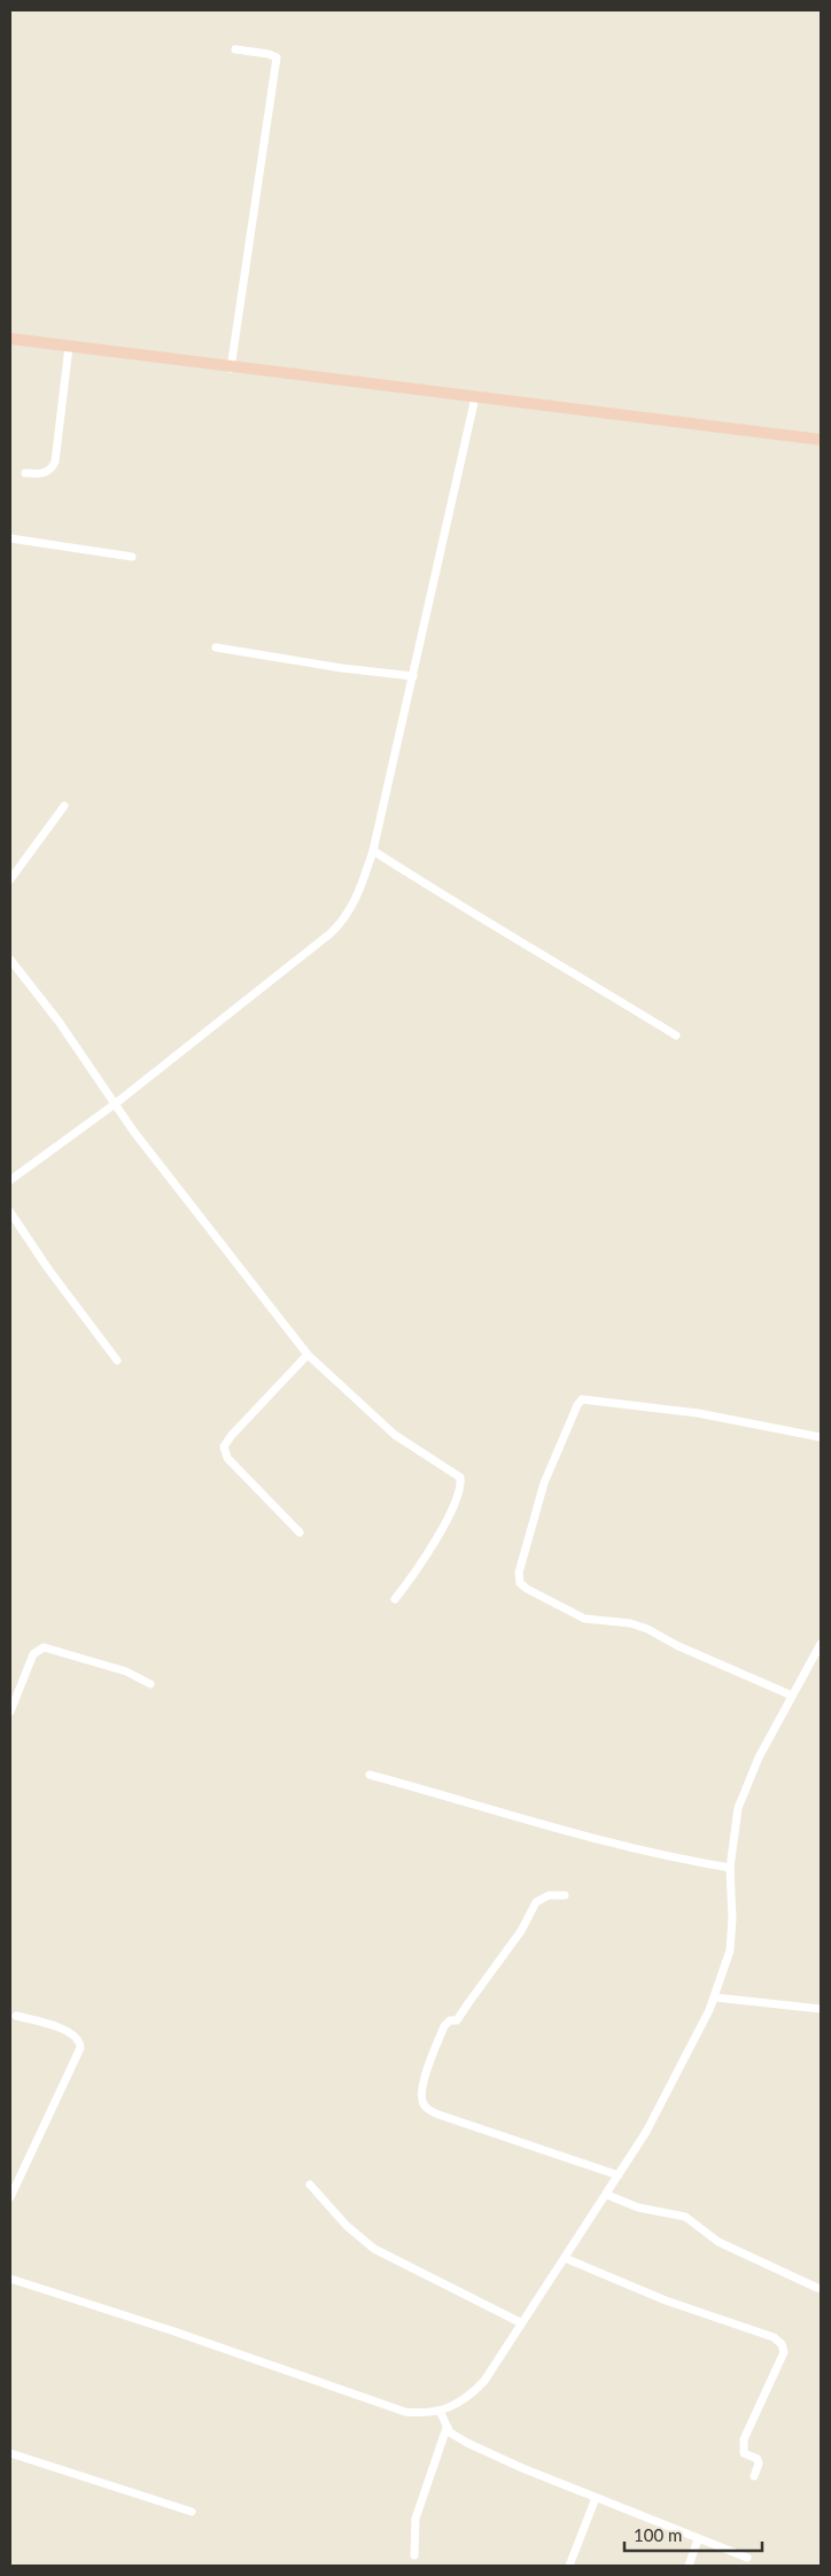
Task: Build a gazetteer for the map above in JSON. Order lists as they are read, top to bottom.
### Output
{
  "scale_bar": "100 m"
}
